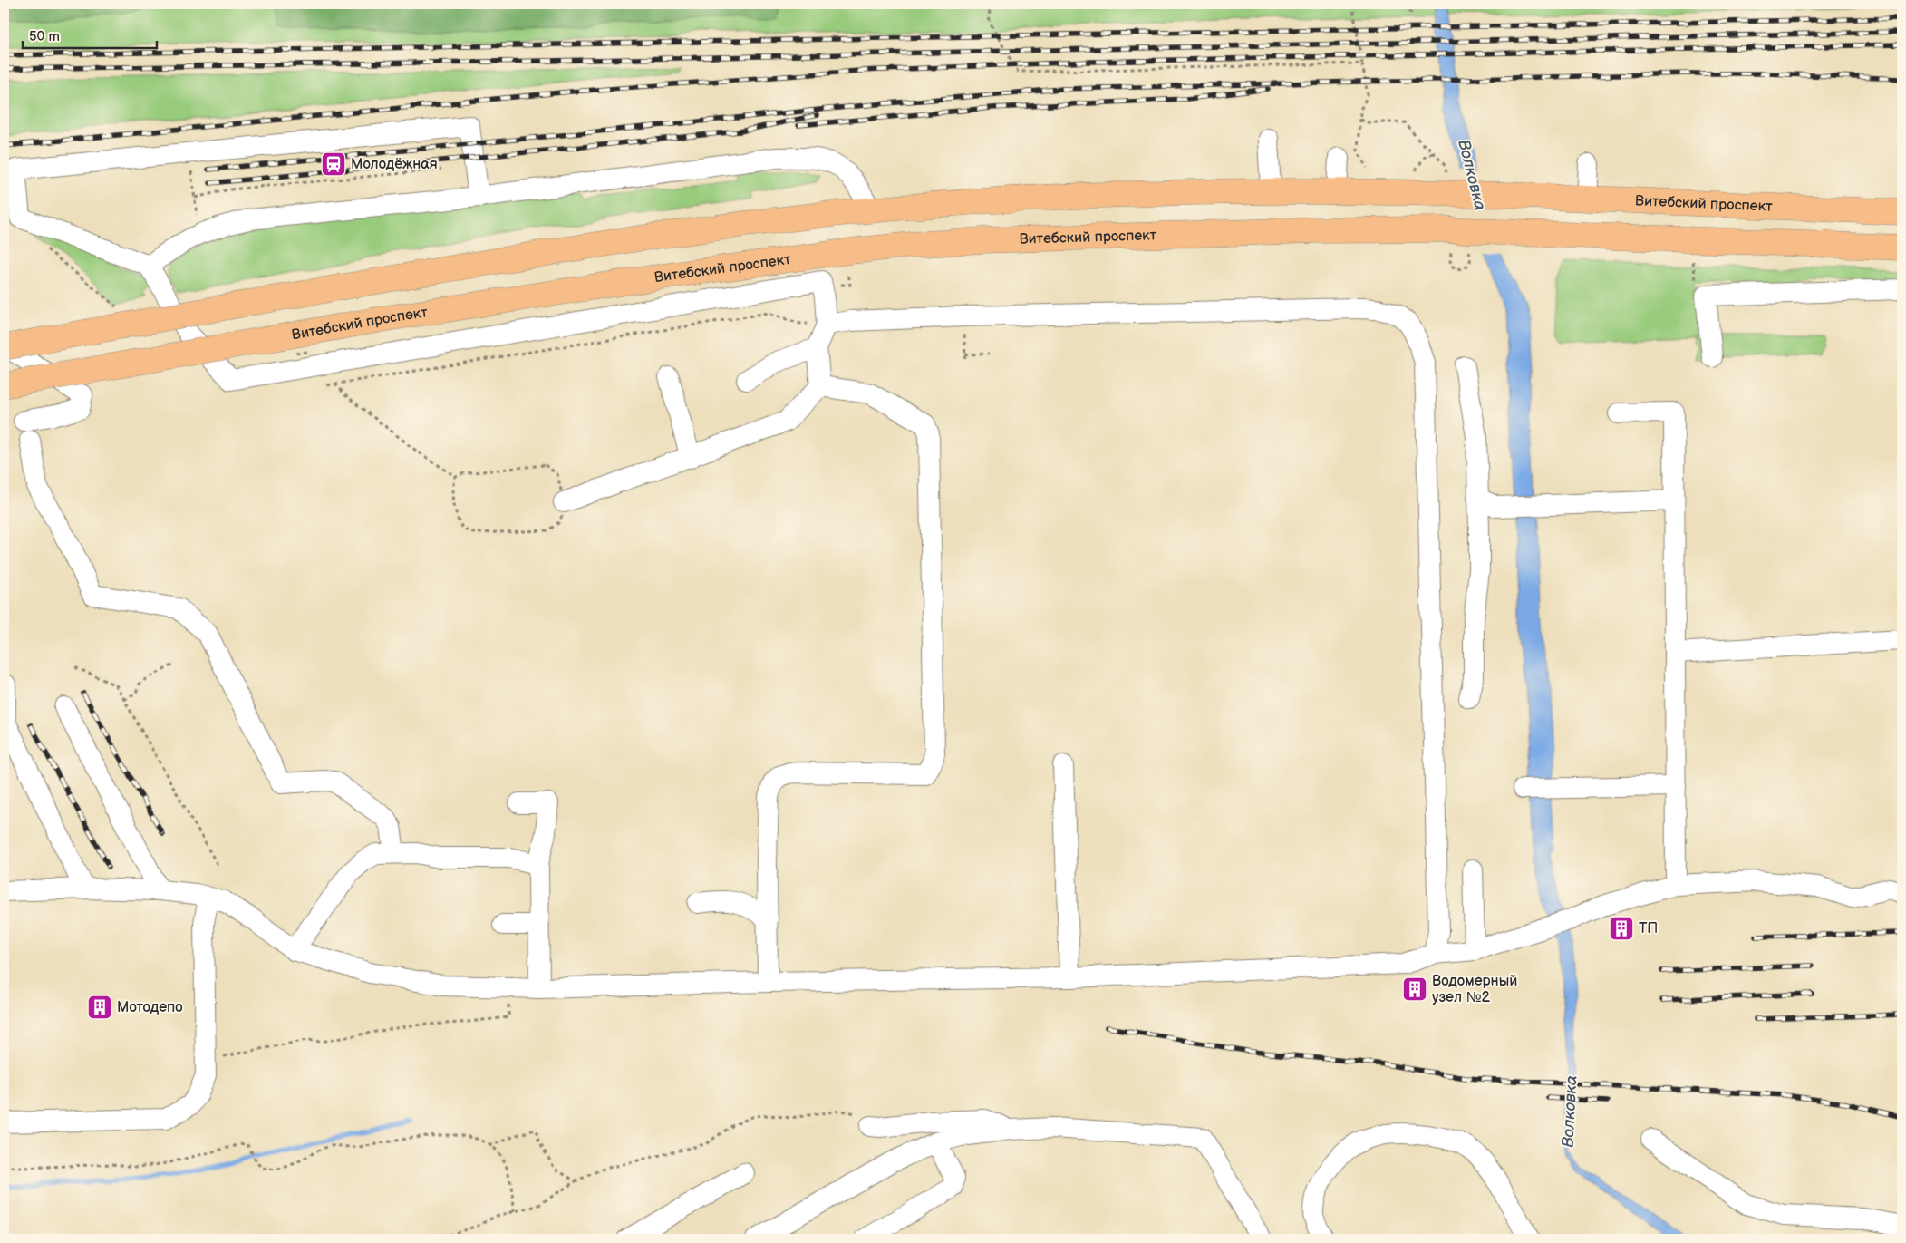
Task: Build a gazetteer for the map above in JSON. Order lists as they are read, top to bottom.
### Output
{
  "streets": {
    "main road": ["Витебский проспект"]
  },
  "water": ["Волковка"],
  "places": {
    "station": ["Молодёжная"],
    "building": ["ТП", "Водомерный узел №2", "Мотодепо"]
  },
  "scale_bar": "50 m"
}
